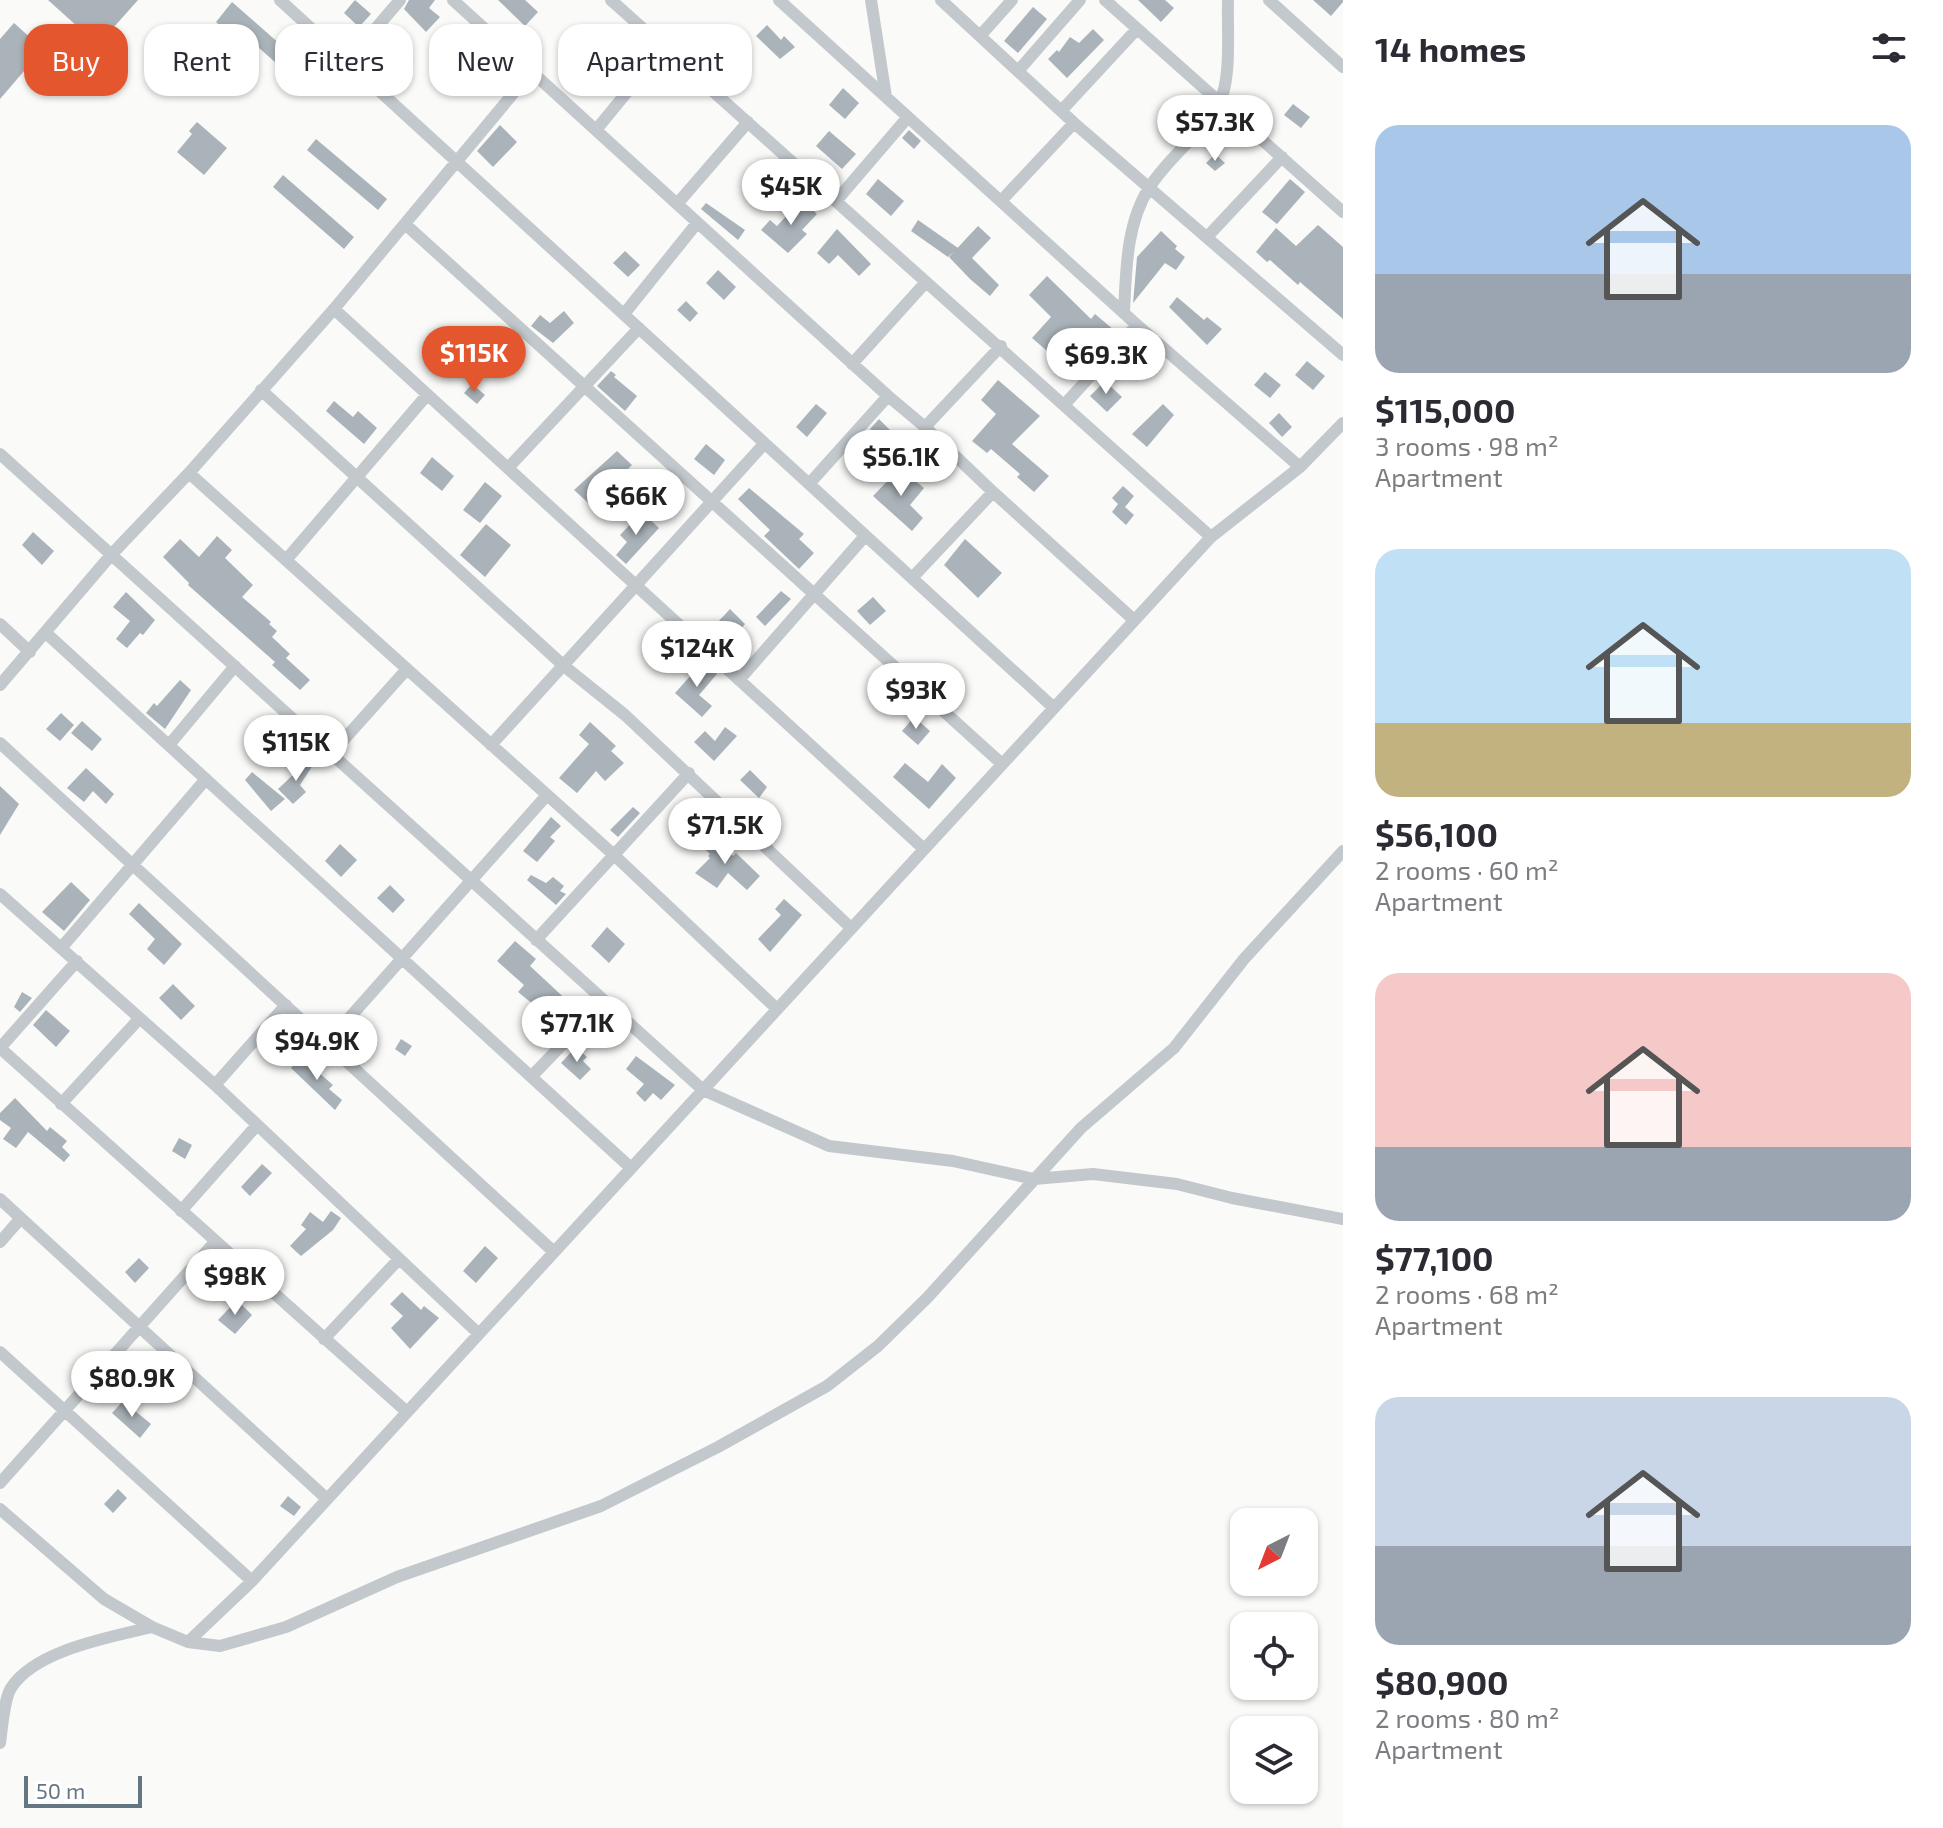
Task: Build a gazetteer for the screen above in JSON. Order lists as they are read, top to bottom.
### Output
{
  "scale_bar": "50 m",
  "north": "bottom left",
  "page": {
    "heading": "14 homes",
    "chip": [
      "Buy",
      "Rent",
      "Filters",
      "New",
      "Apartment"
    ],
    "price": [
      "$57.3K",
      "$45K",
      "$115K",
      "$69.3K",
      "$56.1K",
      "$66K",
      "$124K",
      "$93K",
      "$115K",
      "$71.5K",
      "$77.1K",
      "$94.9K",
      "$98K",
      "$80.9K"
    ],
    "list": [
      {
        "name": "$115,000",
        "note": "3 rooms · 98 m² · Apartment"
      },
      {
        "name": "$56,100",
        "note": "2 rooms · 60 m² · Apartment"
      },
      {
        "name": "$77,100",
        "note": "2 rooms · 68 m² · Apartment"
      },
      {
        "name": "$80,900",
        "note": "2 rooms · 80 m² · Apartment"
      }
    ],
    "scale": "50 m"
  }
}
